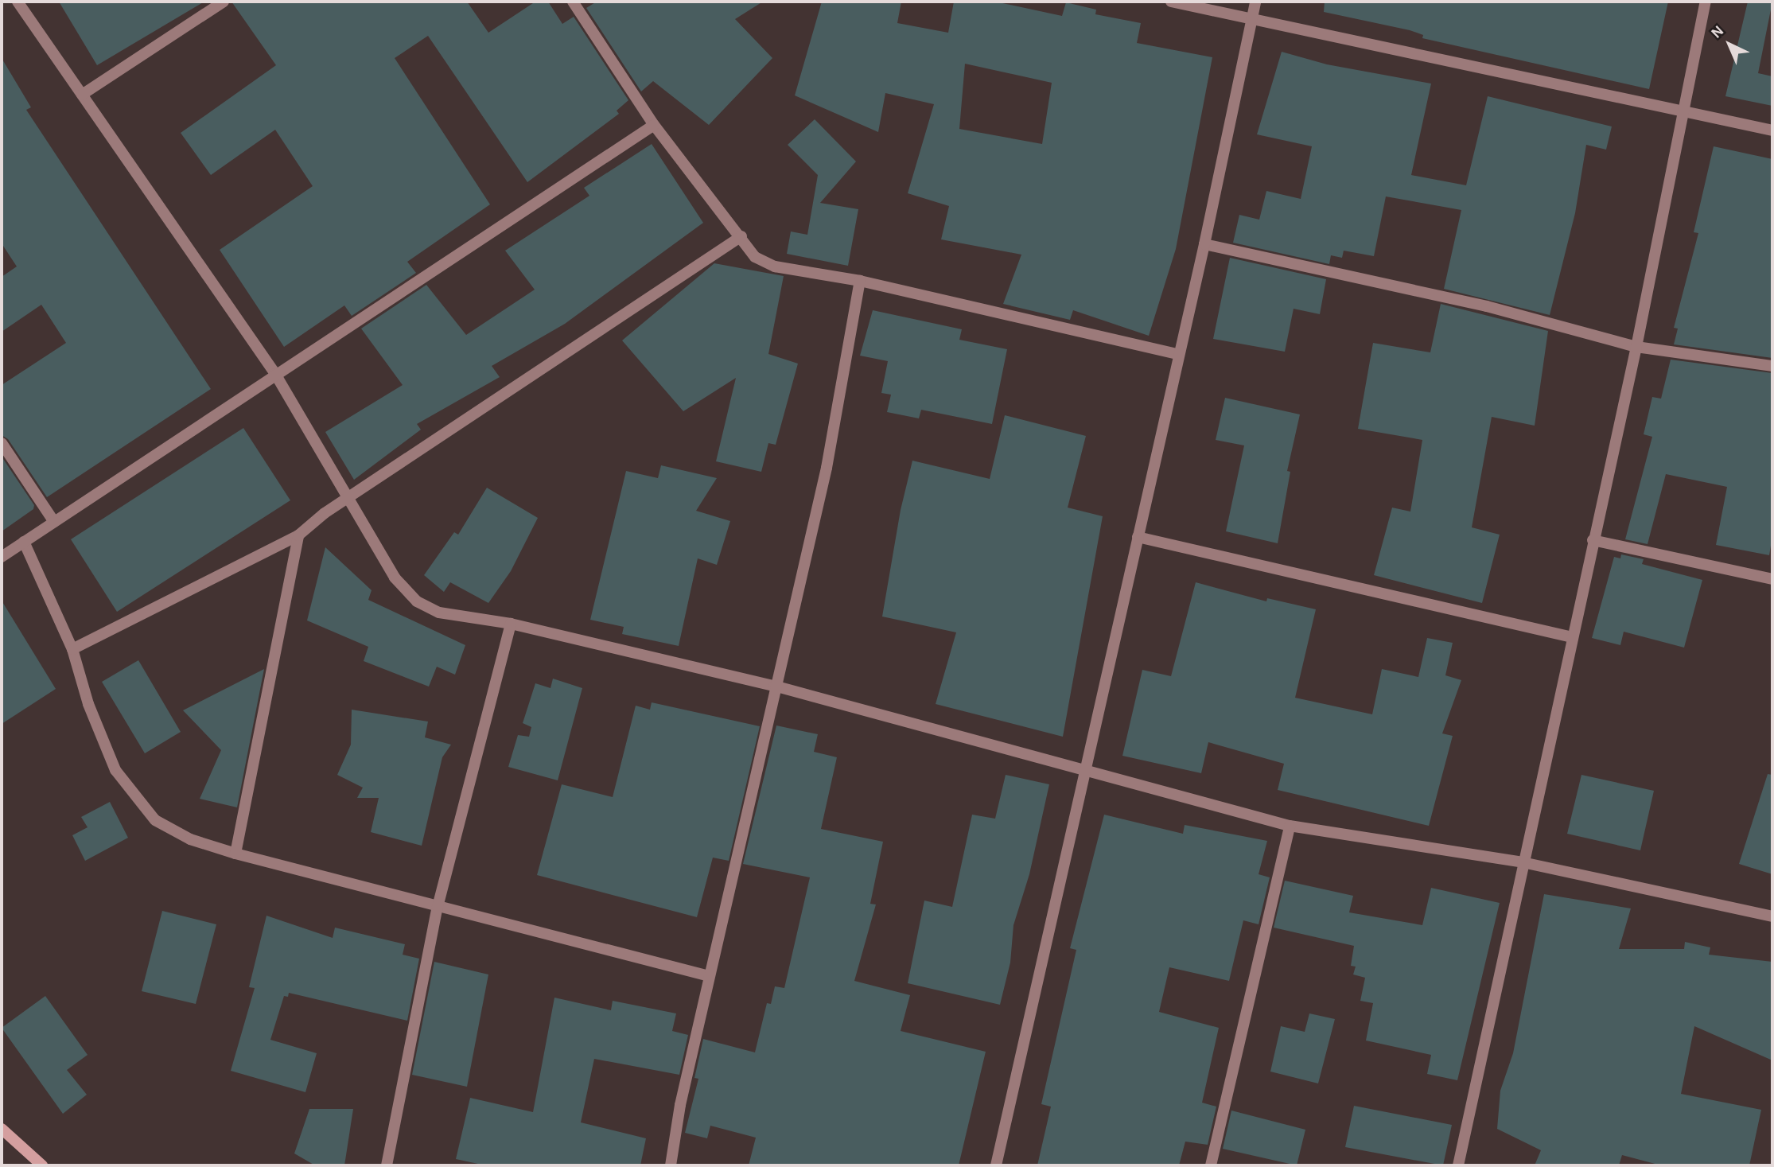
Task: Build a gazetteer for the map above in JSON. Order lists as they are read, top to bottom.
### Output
{
  "north": "top left"
}
